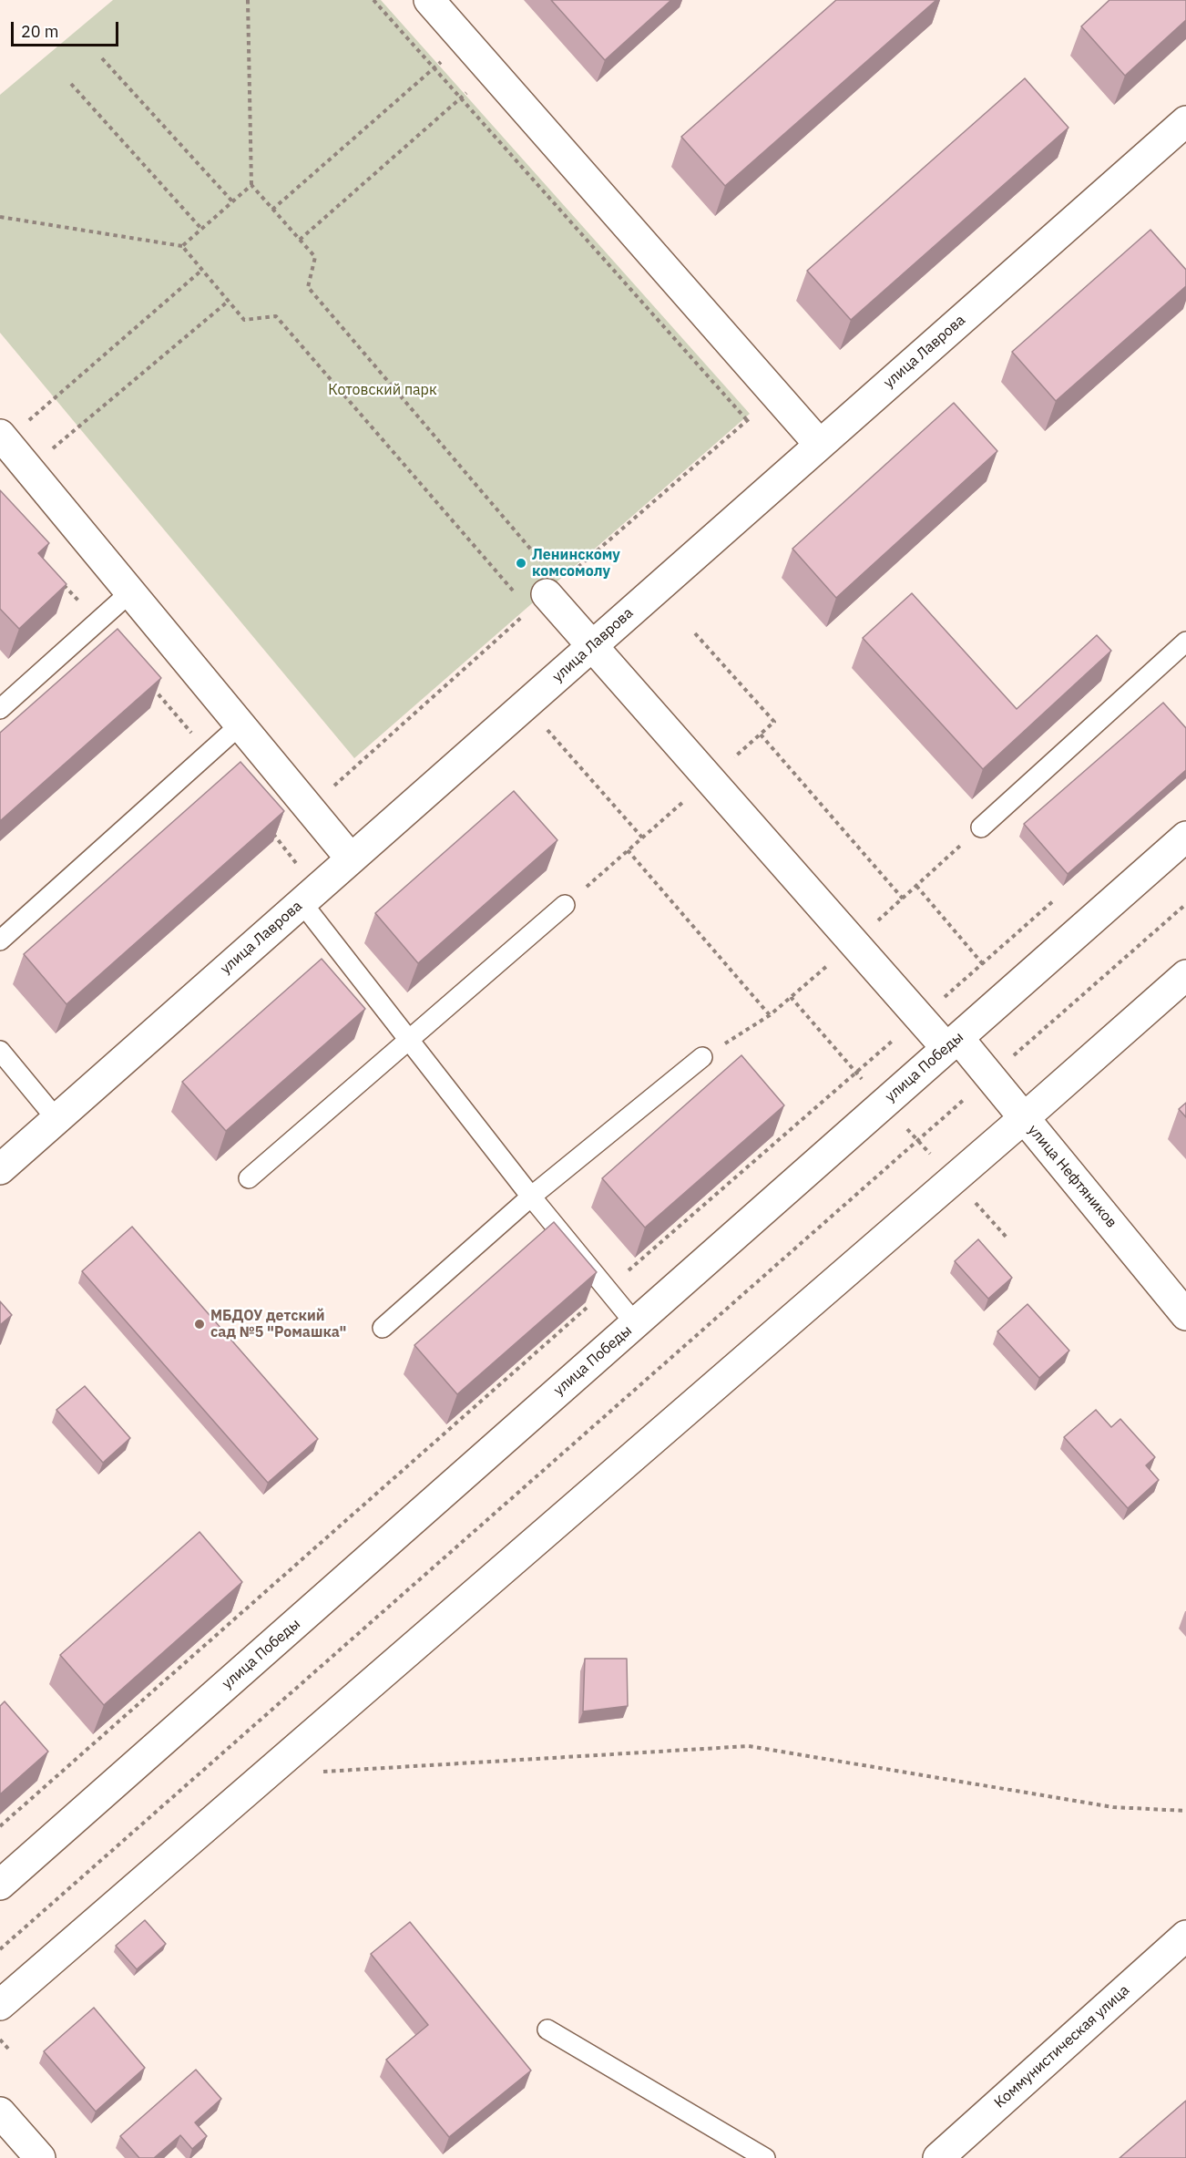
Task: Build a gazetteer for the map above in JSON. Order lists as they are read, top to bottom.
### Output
{
  "streets": {
    "street": [
      "улица Лаврова",
      "улица Победы",
      "улица Нефтяников",
      "Коммунистическая улица"
    ]
  },
  "crossings": [
    ["улица Лаврова", "улица Нефтяников"],
    ["улица Победы", "улица Нефтяников"]
  ],
  "parks": ["Котовский парк"],
  "places": ["Ленинскому комсомолу", "МБДОУ детский сад №5 \"Ромашка\""],
  "scale_bar": "20 m"
}
